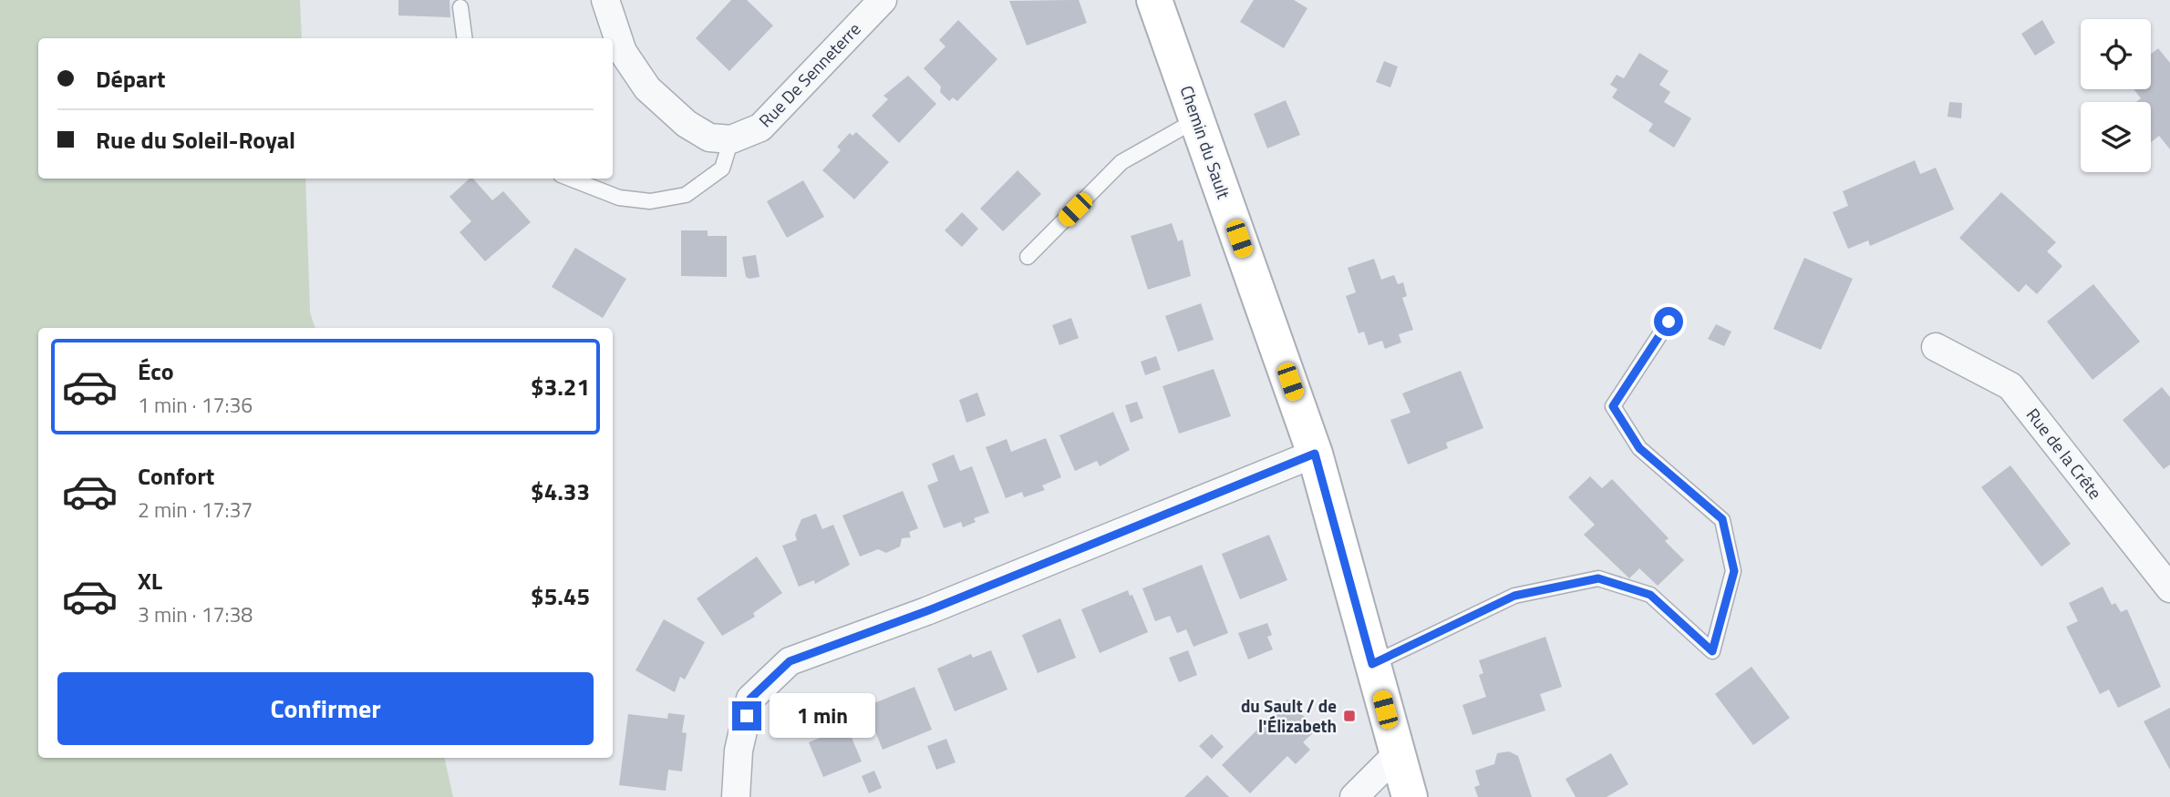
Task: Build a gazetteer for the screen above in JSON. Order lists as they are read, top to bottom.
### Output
{
  "streets": {
    "street": ["Rue De Senneterre", "Chemin du Sault", "Rue de la Crête"]
  },
  "places": {
    "transit": ["du Sault / de l'Élizabeth"]
  },
  "page": {
    "banner": ["Départ", "Rue du Soleil-Royal"],
    "list": [
      {
        "name": "Éco",
        "note": "1 min · 17:36",
        "value": "$3.21"
      },
      {
        "name": "Confort",
        "note": "2 min · 17:37",
        "value": "$4.33"
      },
      {
        "name": "XL",
        "note": "3 min · 17:38",
        "value": "$5.45"
      }
    ],
    "buttons": "Confirmer",
    "bubble": "1 min"
  }
}
